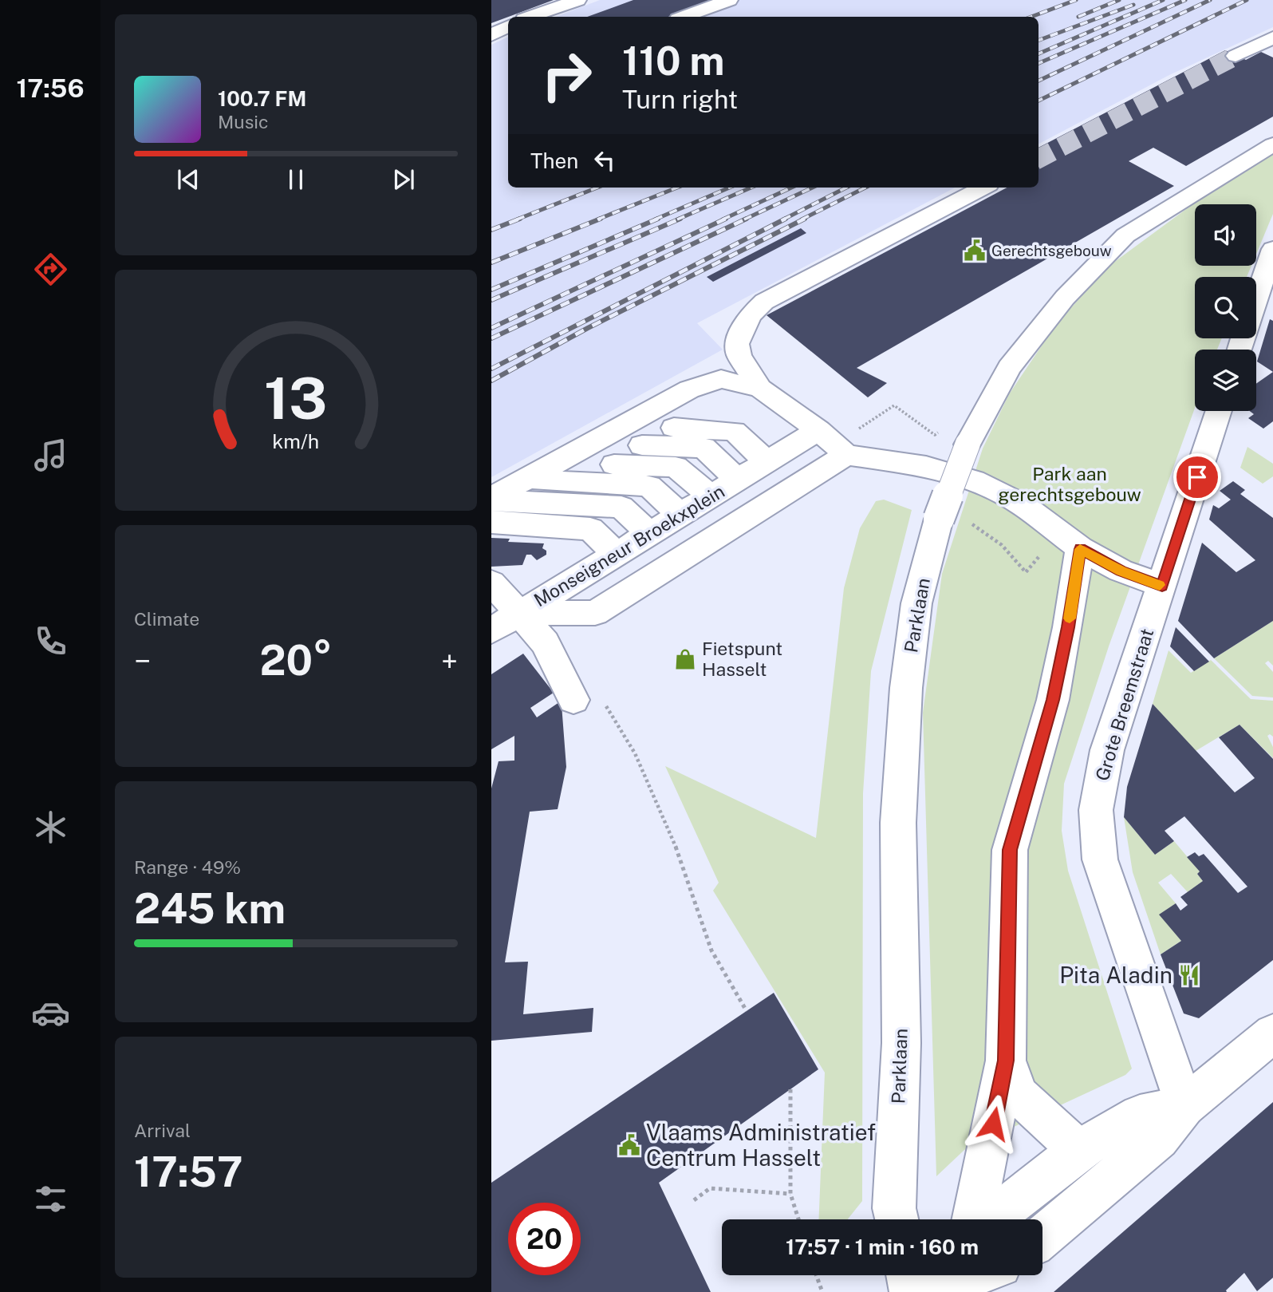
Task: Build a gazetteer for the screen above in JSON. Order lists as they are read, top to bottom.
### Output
{
  "streets": {
    "street": ["Monseigneur Broekxplein", "Parklaan", "Grote Breemstraat"]
  },
  "parks": ["Park aan gerechtsgebouw"],
  "places": {
    "public building": ["Gerechtsgebouw", "Vlaams Administratief Centrum Hasselt"],
    "shop": ["Fietspunt Hasselt"],
    "restaurant": ["Pita Aladin"]
  },
  "page": {
    "tabs": "17:56",
    "turn": ["110 m", "Turn right"],
    "song": ["100.7 FM", "Music"],
    "then": "Then",
    "tile": [
      "Climate",
      ["Range · 49%", "245 km"],
      ["Arrival", "17:57"]
    ],
    "heat": ["−", "20°", "+"],
    "limit": "20",
    "trip": "17:57 · 1 min · 160 m",
    "gauge": ["13", "km/h"]
  }
}
